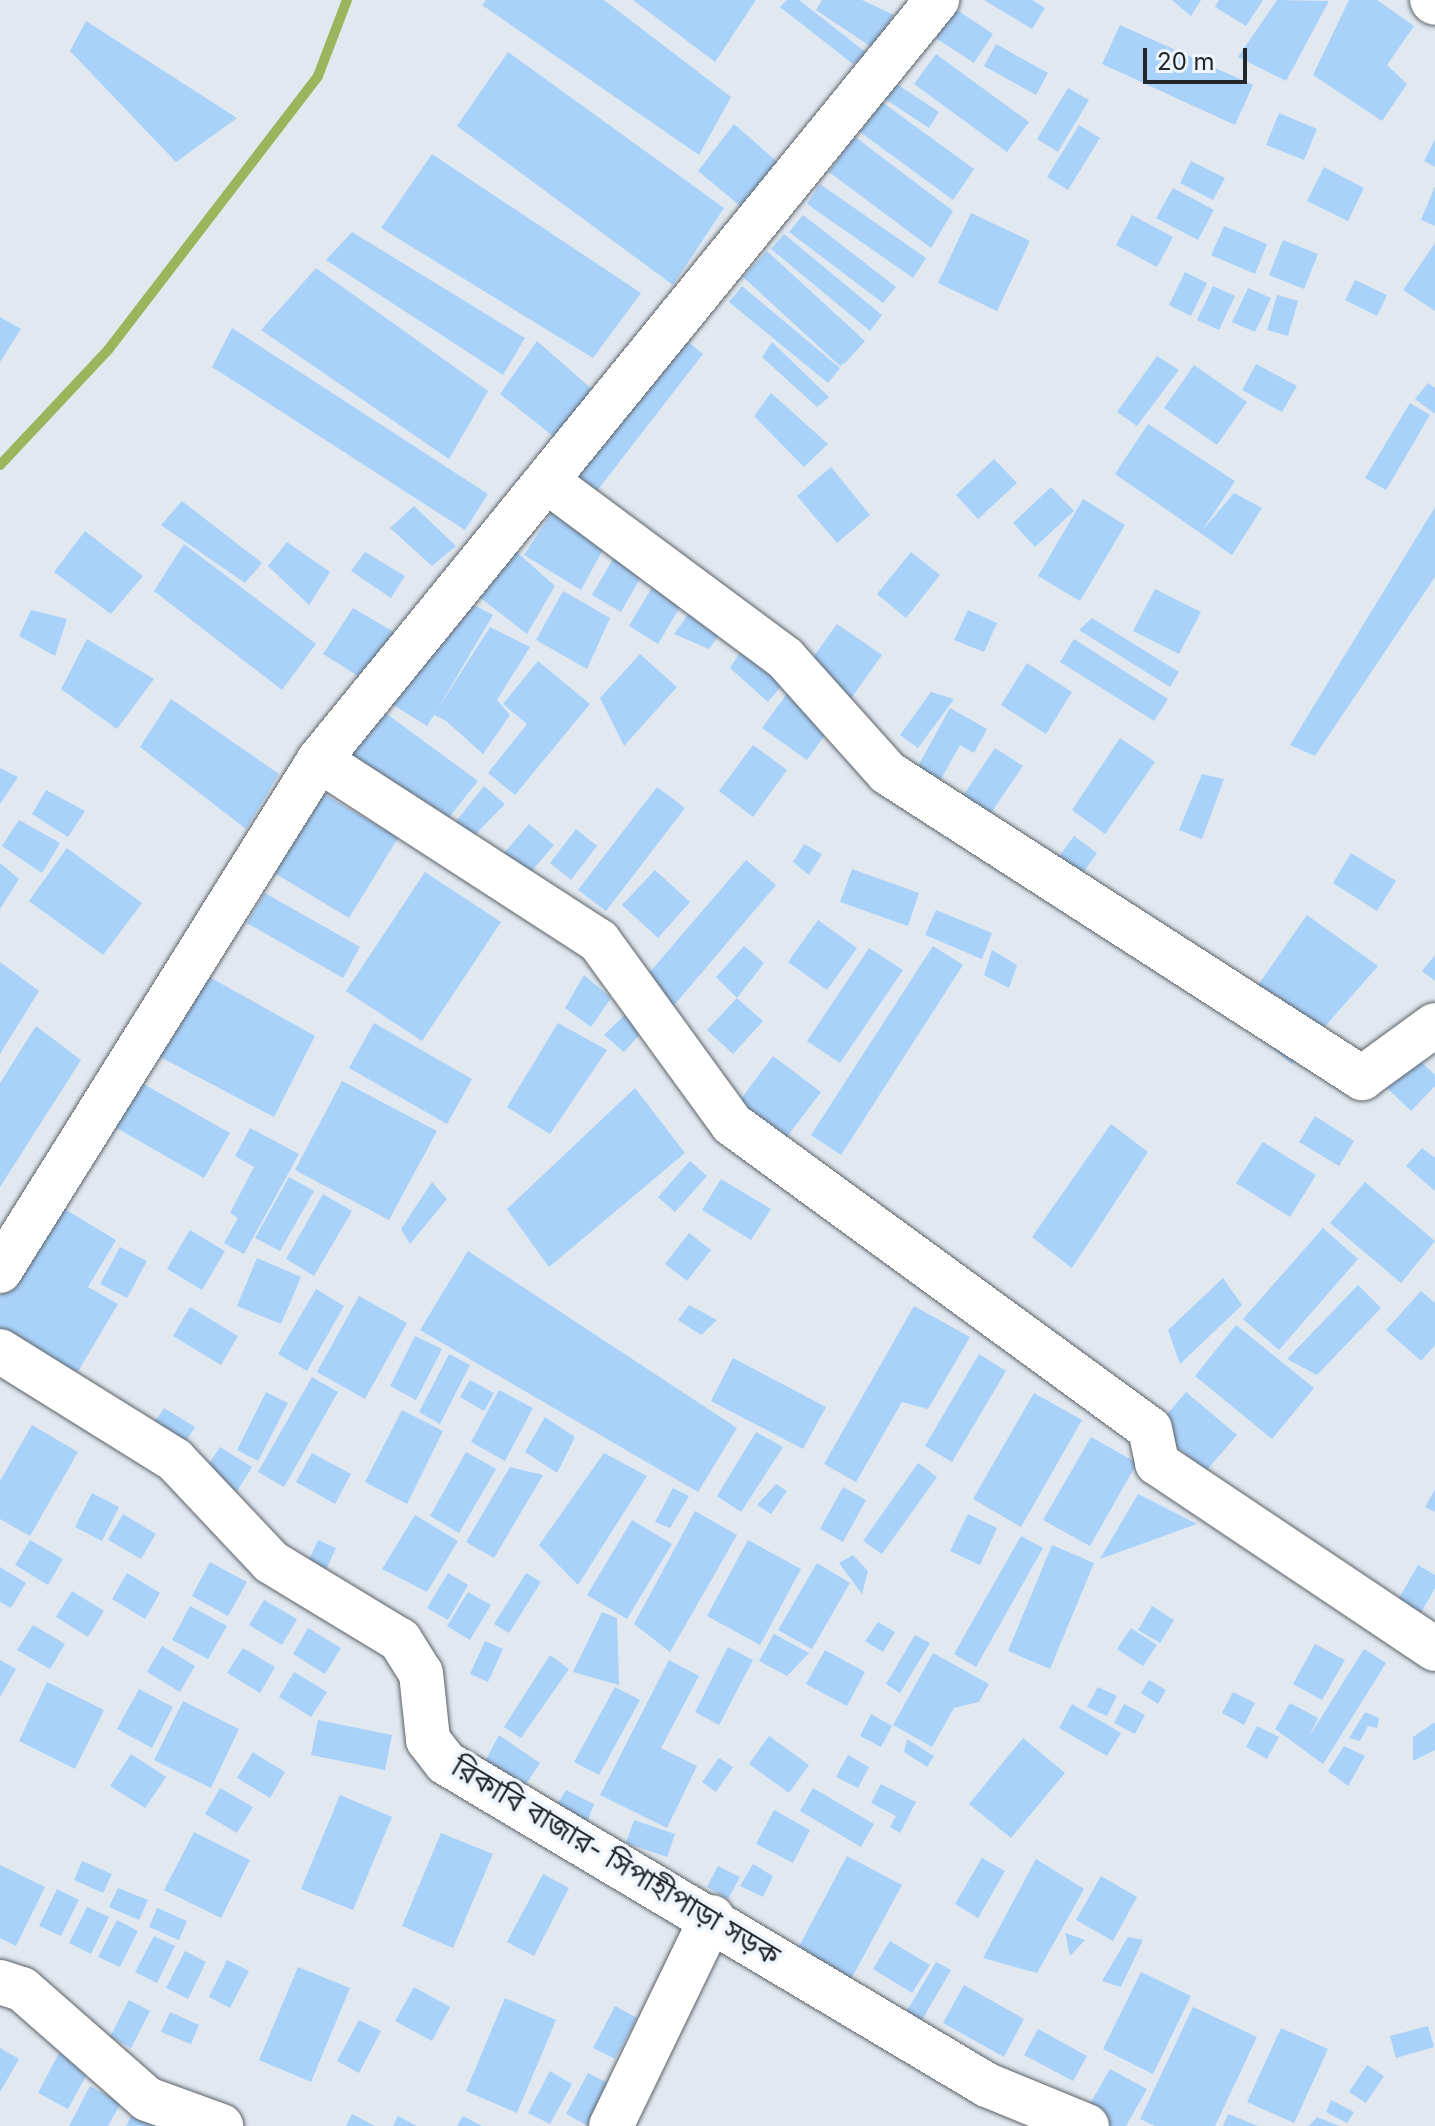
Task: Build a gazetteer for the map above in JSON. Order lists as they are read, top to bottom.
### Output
{
  "streets": {
    "street": ["রিকাবি বাজার- সিপাহীপাড়া সড়ক"]
  },
  "scale_bar": "20 m"
}
